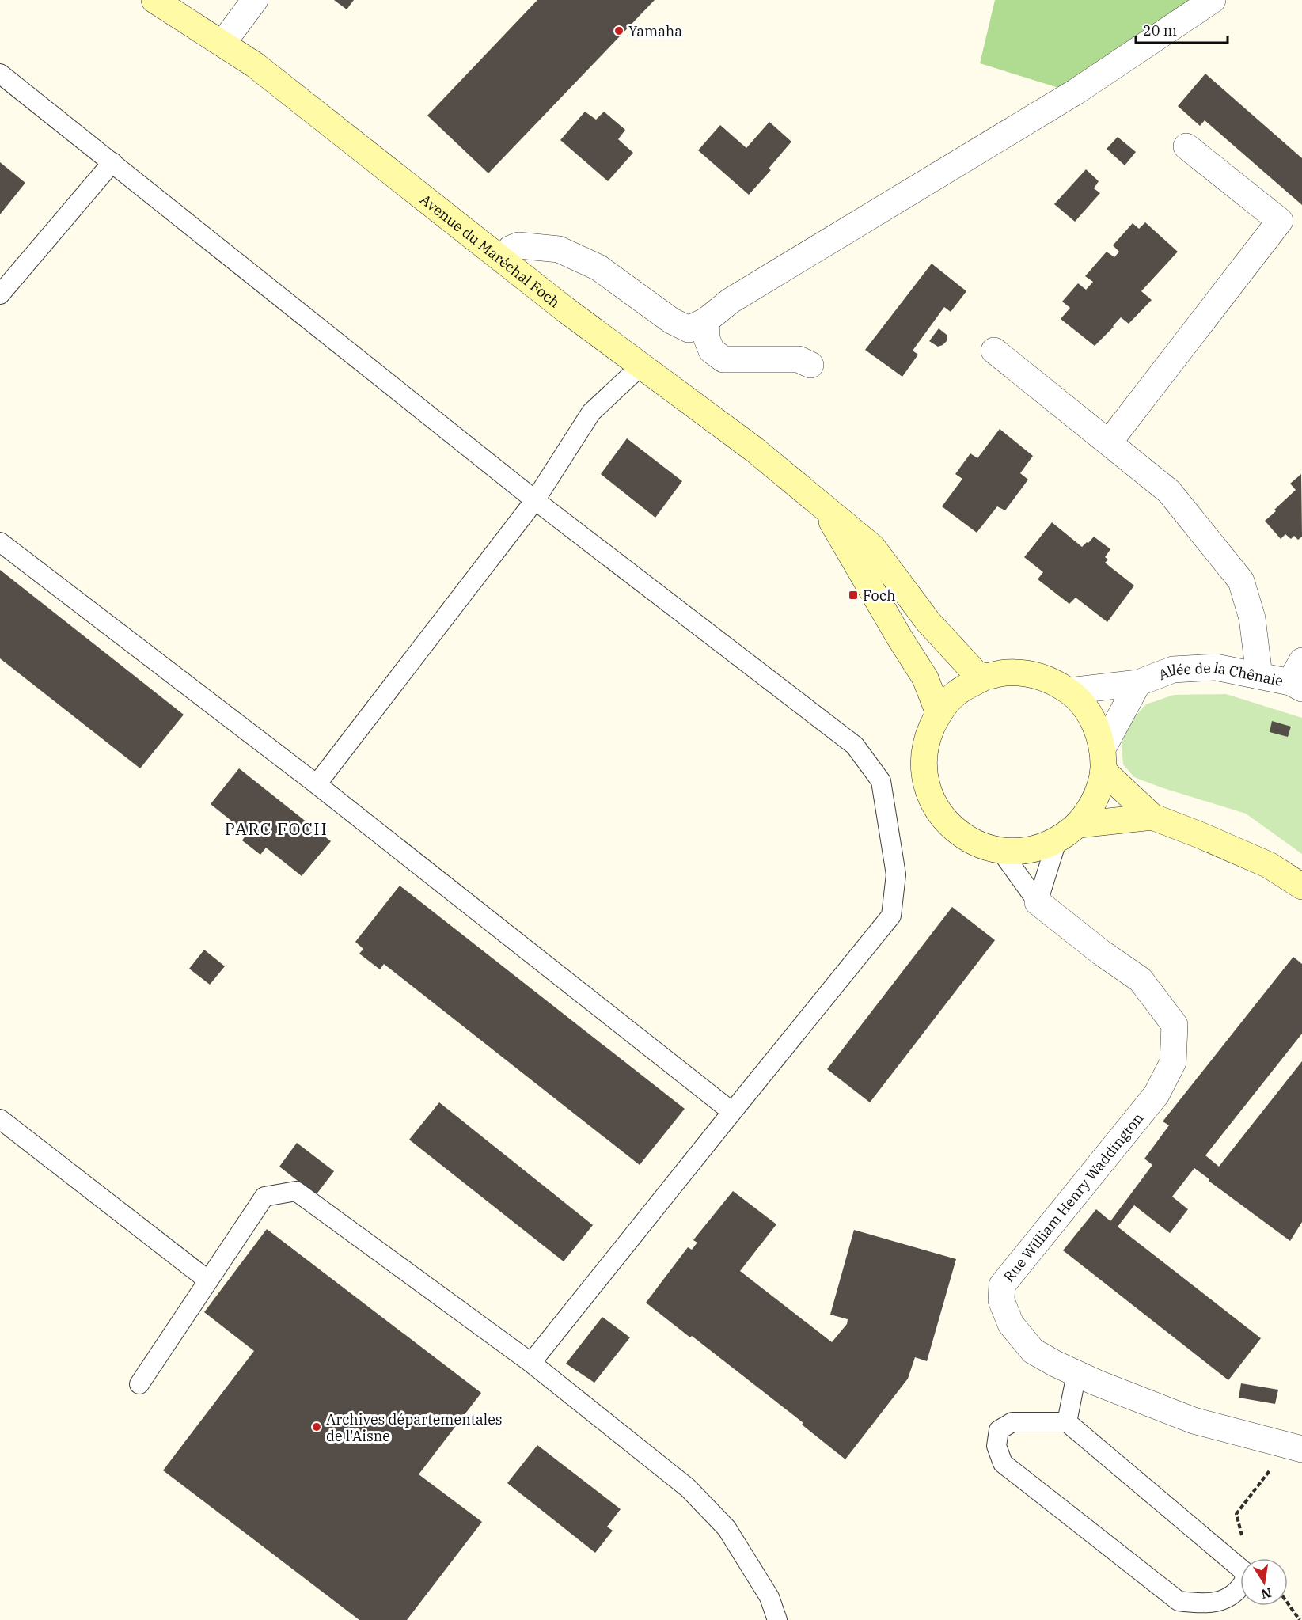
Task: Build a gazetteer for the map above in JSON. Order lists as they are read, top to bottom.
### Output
{
  "streets": {
    "main road": ["Avenue du Maréchal Foch"],
    "street": ["Allée de la Chênaie", "Rue William Henry Waddington"]
  },
  "districts": ["PARC FOCH"],
  "places": {
    "other": ["Yamaha", "Archives départementales de l'Aisne"],
    "transit": ["Foch"]
  },
  "scale_bar": "20 m",
  "north": "bottom"
}
